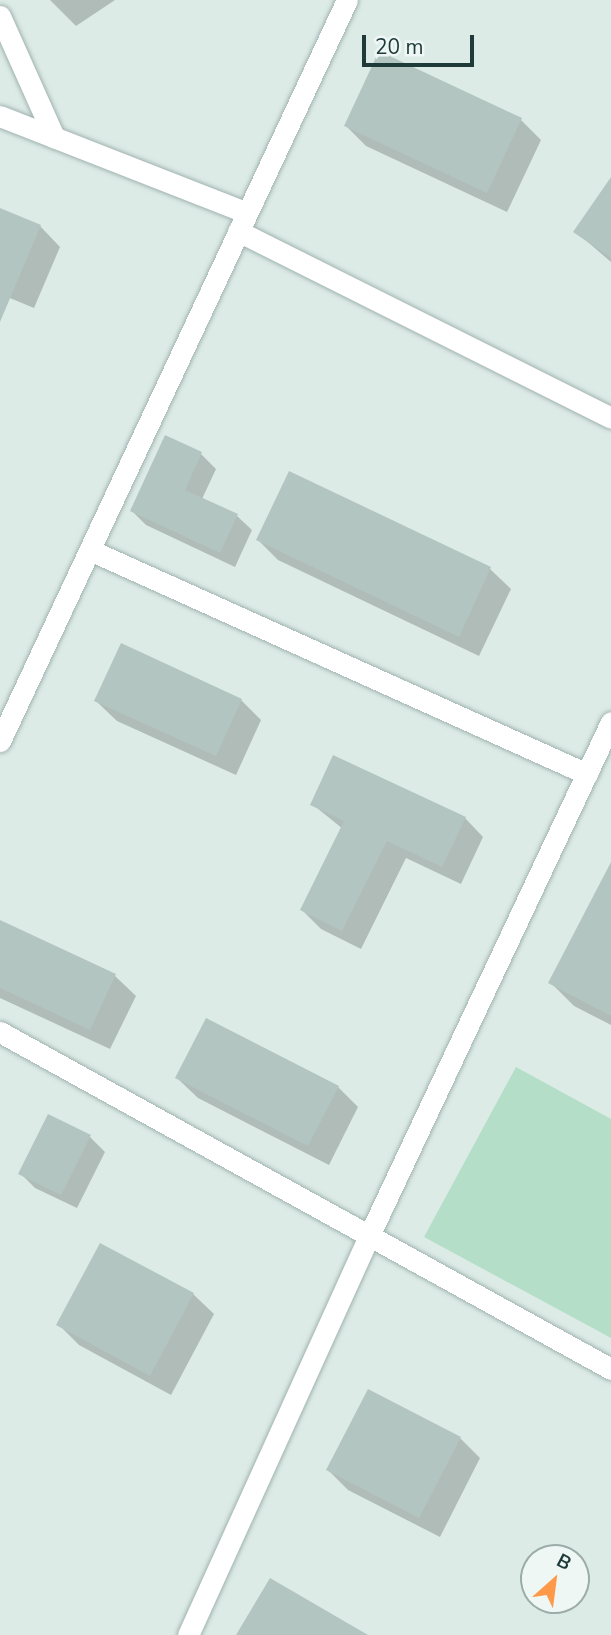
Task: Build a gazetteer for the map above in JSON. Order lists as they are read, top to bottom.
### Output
{
  "scale_bar": "20 m",
  "north": "top right"
}
